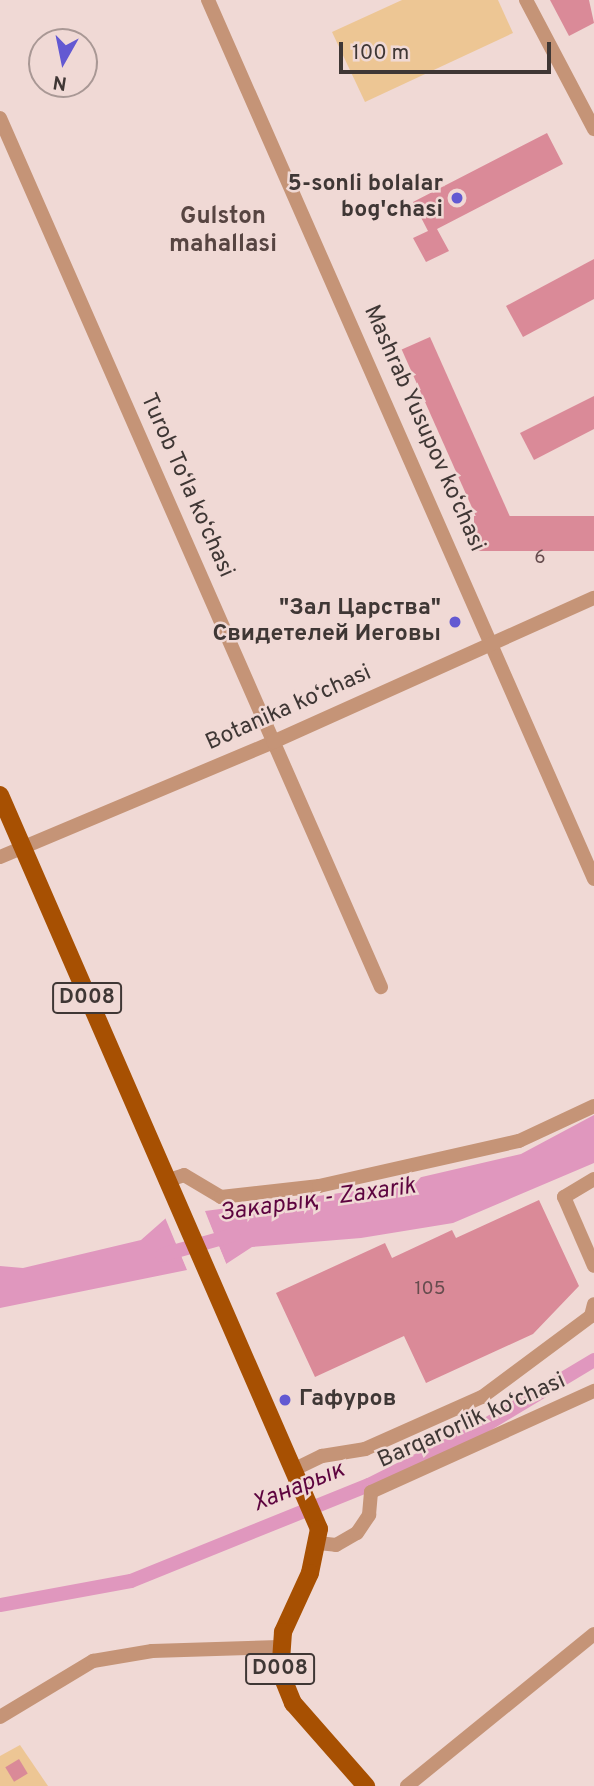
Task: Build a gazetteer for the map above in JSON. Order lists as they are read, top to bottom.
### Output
{
  "streets": {
    "main road": ["D008"],
    "street": [
      "Mashrab Yusupov ko‘chasi",
      "Turob To‘la ko‘chasi",
      "Botanika ko‘chasi",
      "Barqarorlik ko‘chasi"
    ]
  },
  "crossings": [
    ["Mashrab Yusupov ko‘chasi", "Botanika ko‘chasi"],
    ["Turob To‘la ko‘chasi", "Botanika ko‘chasi"],
    ["Botanika ko‘chasi", "D008"],
    ["D008", "Barqarorlik ko‘chasi"]
  ],
  "districts": ["Gulston mahallasi"],
  "water": ["Закарық - Zaxarik", "Ханарык"],
  "places": ["5-sonli bolalar bog'chasi", "\"Зал Царства\" Свидетелей Иеговы", "Гафуров"],
  "house_numbers": ["6", "105"],
  "scale_bar": "100 m",
  "north": "bottom"
}
